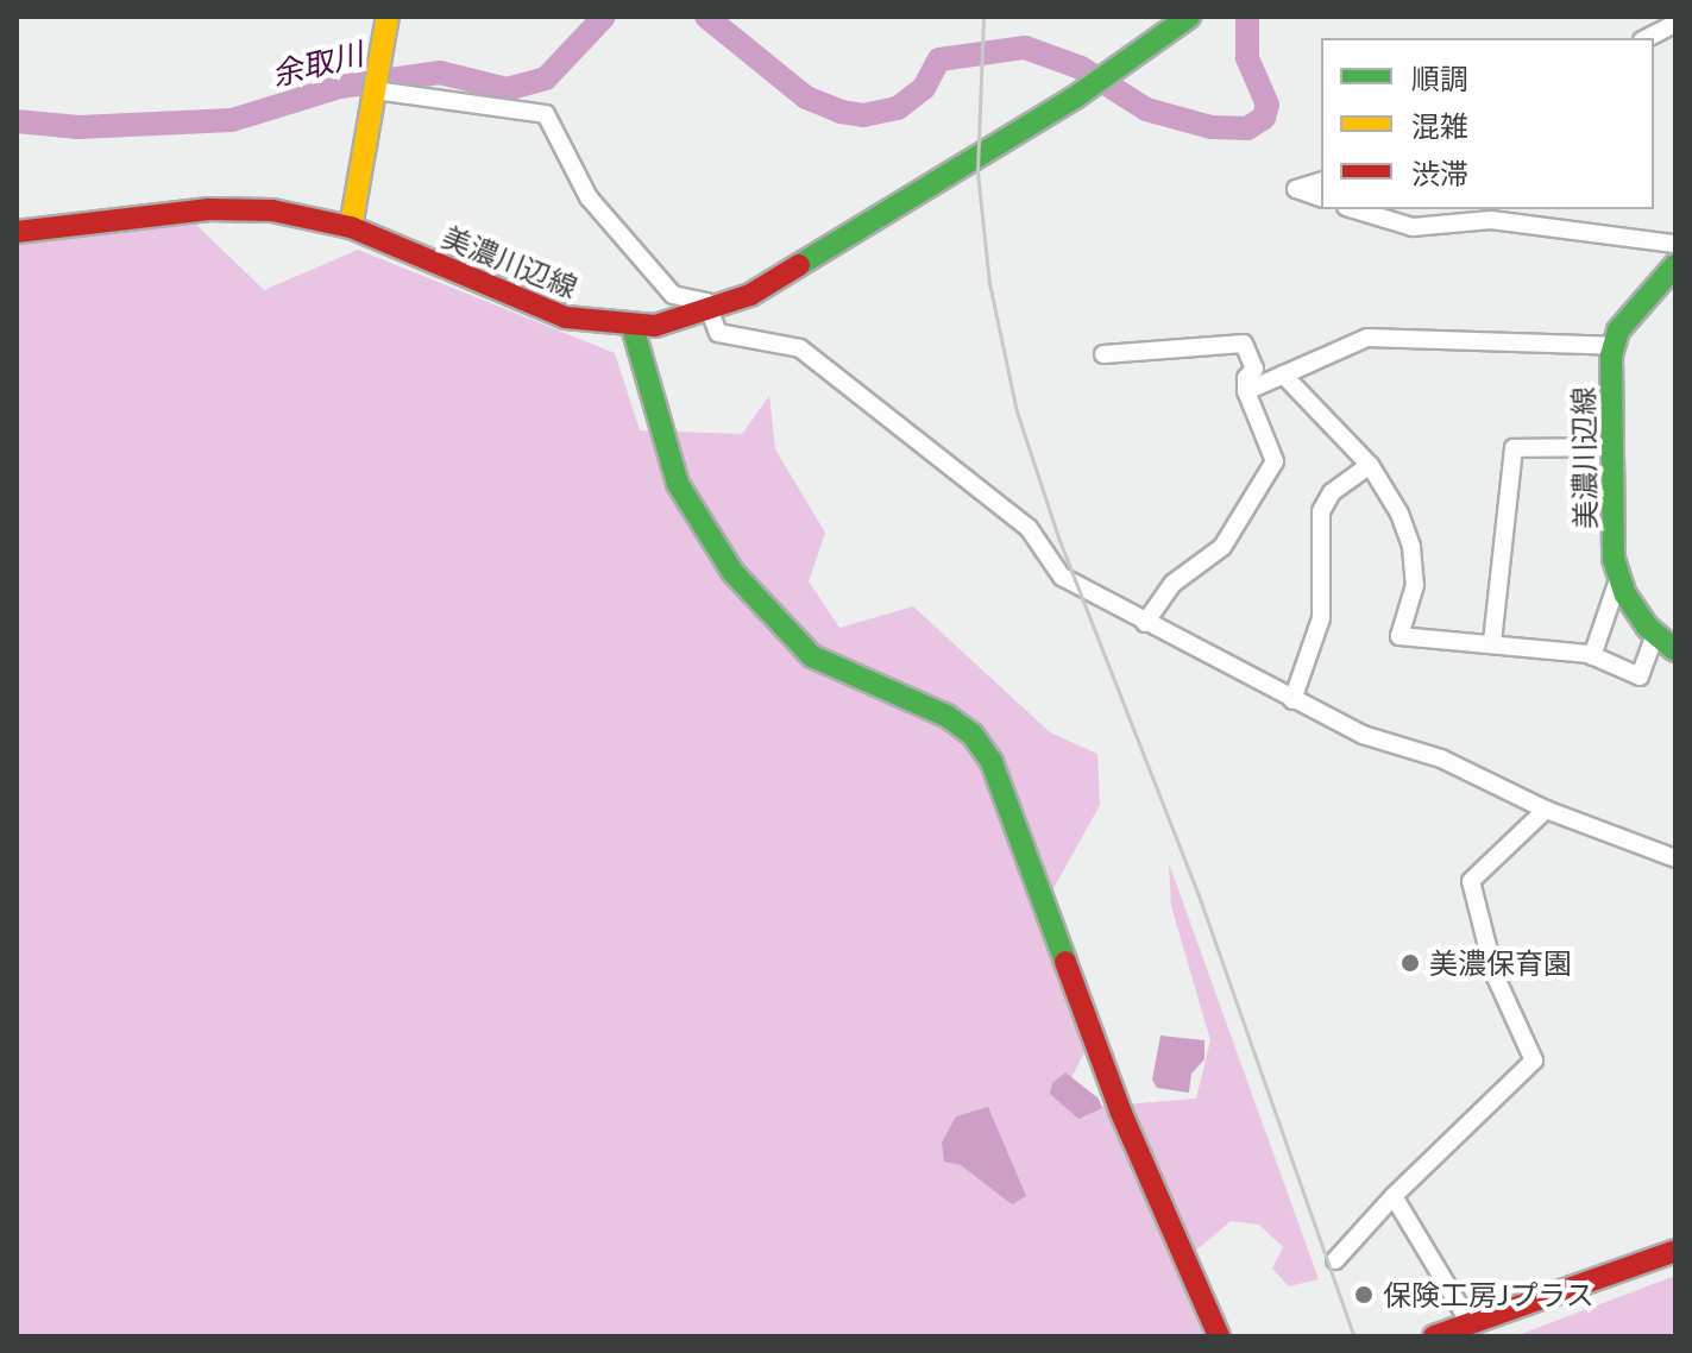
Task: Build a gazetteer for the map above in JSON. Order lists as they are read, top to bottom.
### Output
{
  "streets": {
    "main road": ["美濃川辺線"]
  },
  "water": ["余取川"],
  "places": ["美濃保育園", "保険工房Jプラス"],
  "legend": ["順調", "混雑", "渋滞"]
}
